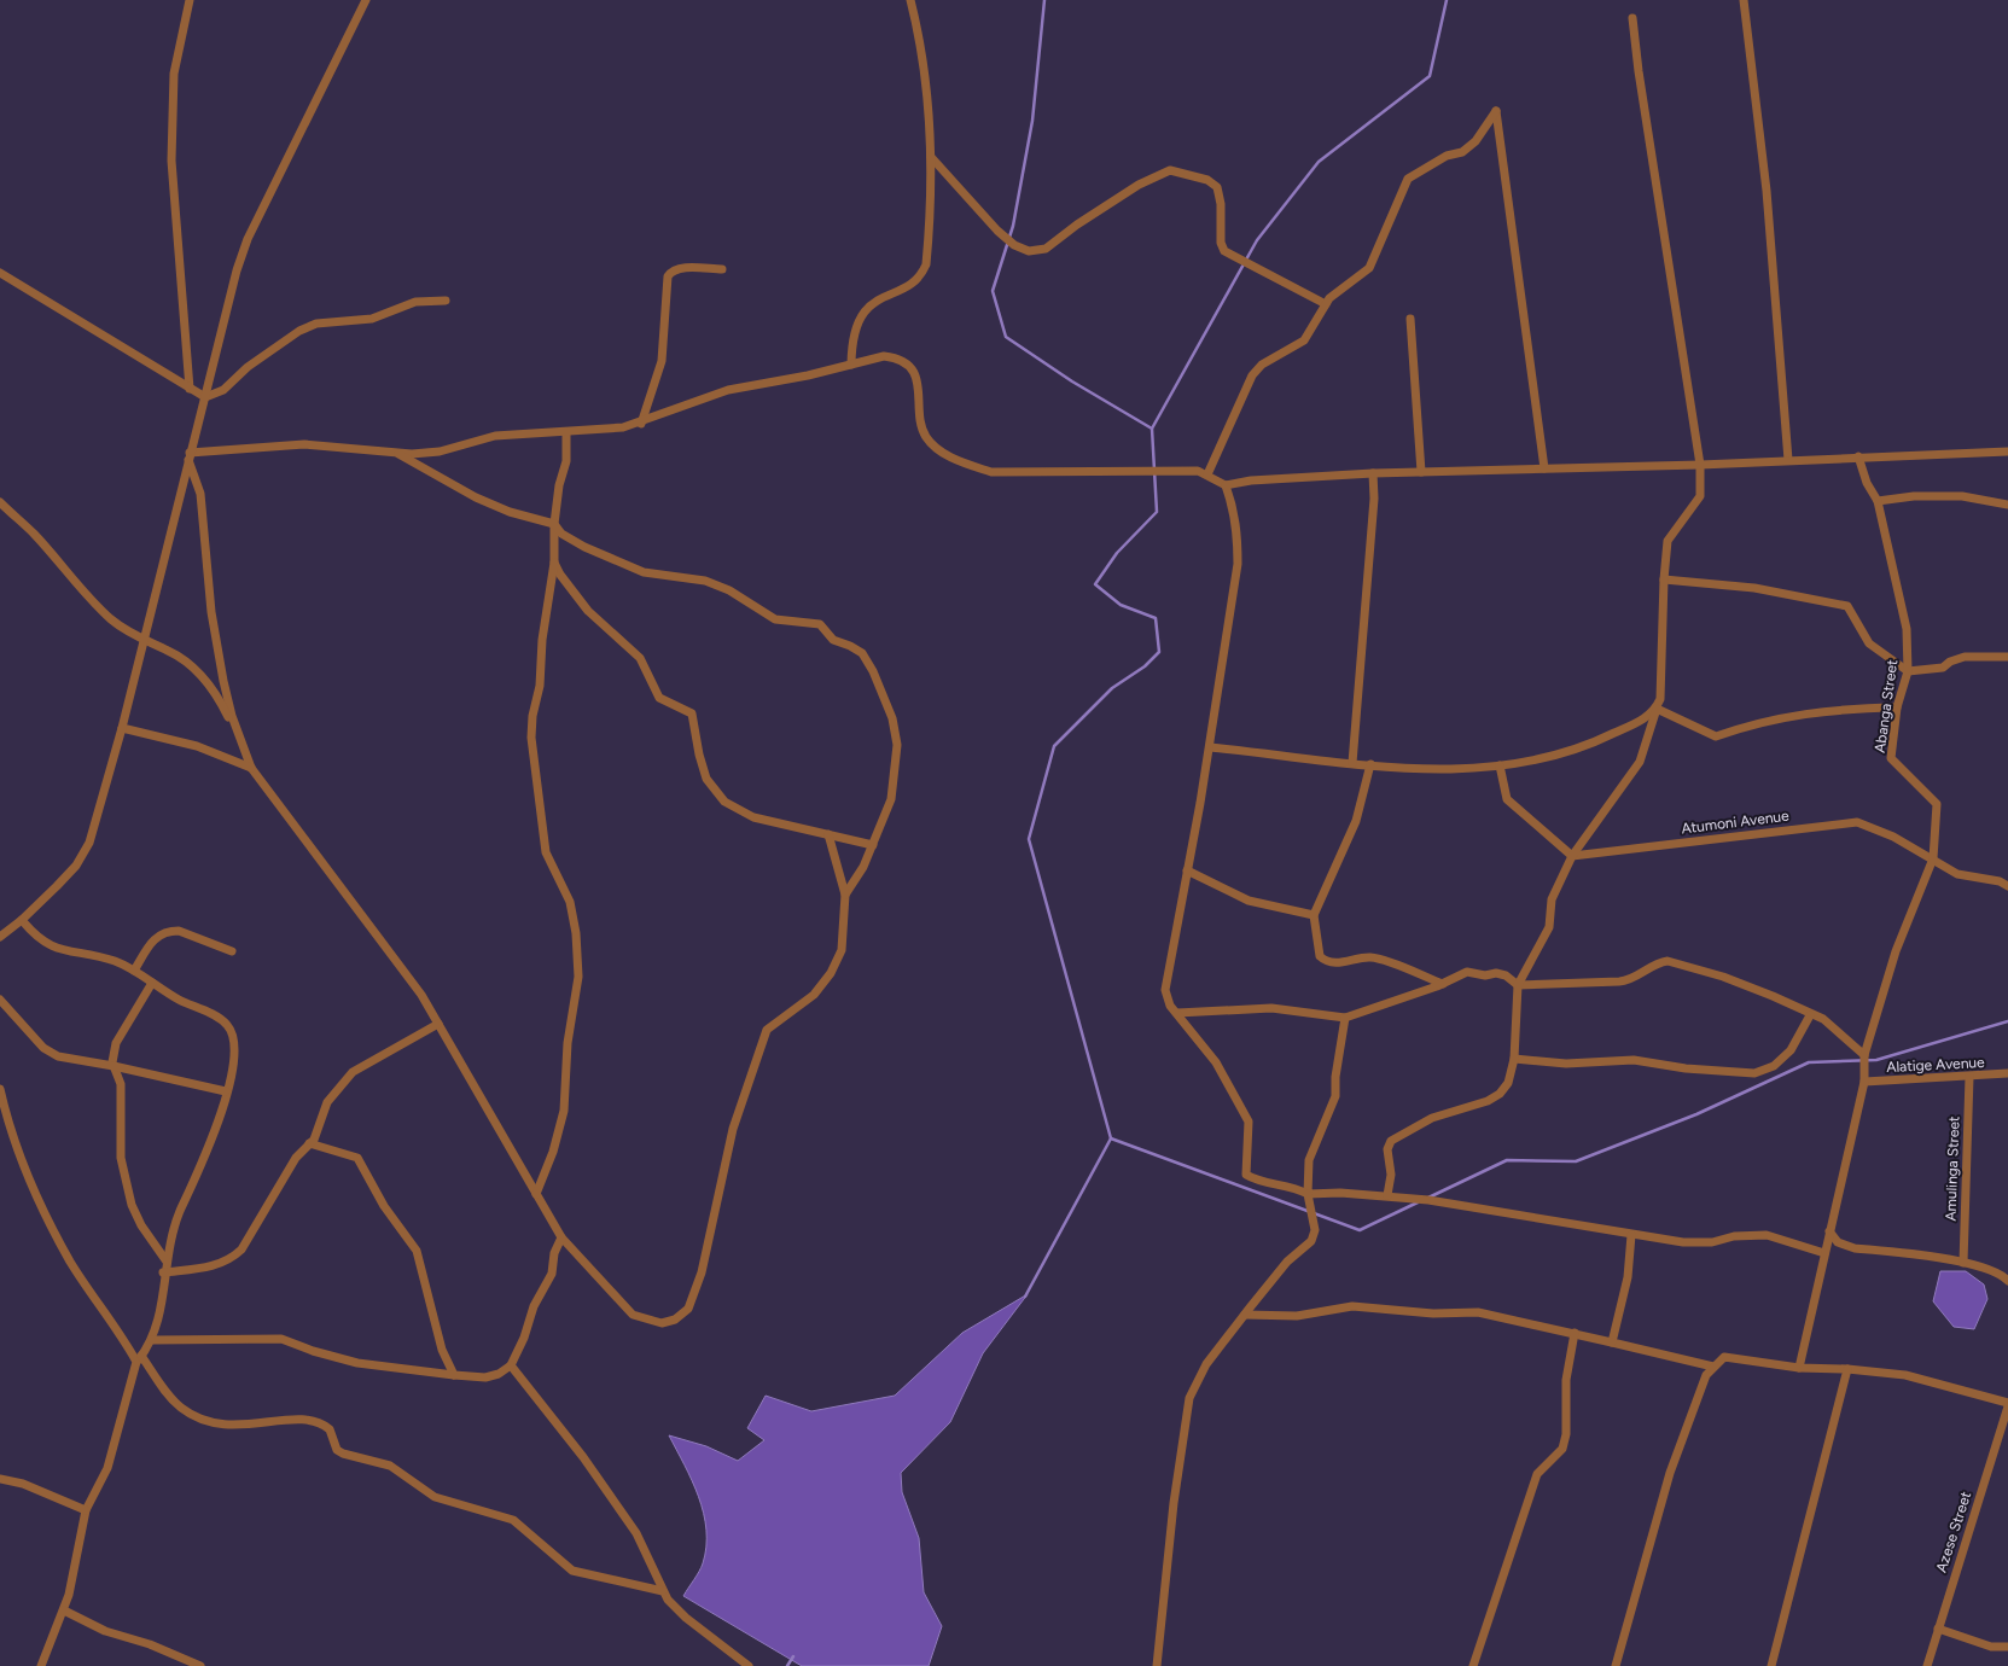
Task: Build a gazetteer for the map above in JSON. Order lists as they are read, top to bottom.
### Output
{
  "streets": {
    "street": [
      "Abanga Street",
      "Atumoni Avenue",
      "Alatige Avenue",
      "Amulinga Street",
      "Azese Street"
    ]
  },
  "crossings": [
    ["Abanga Street", "Atumoni Avenue"],
    ["Abanga Street", "Alatige Avenue"],
    ["Alatige Avenue", "Amulinga Street"]
  ]
}
